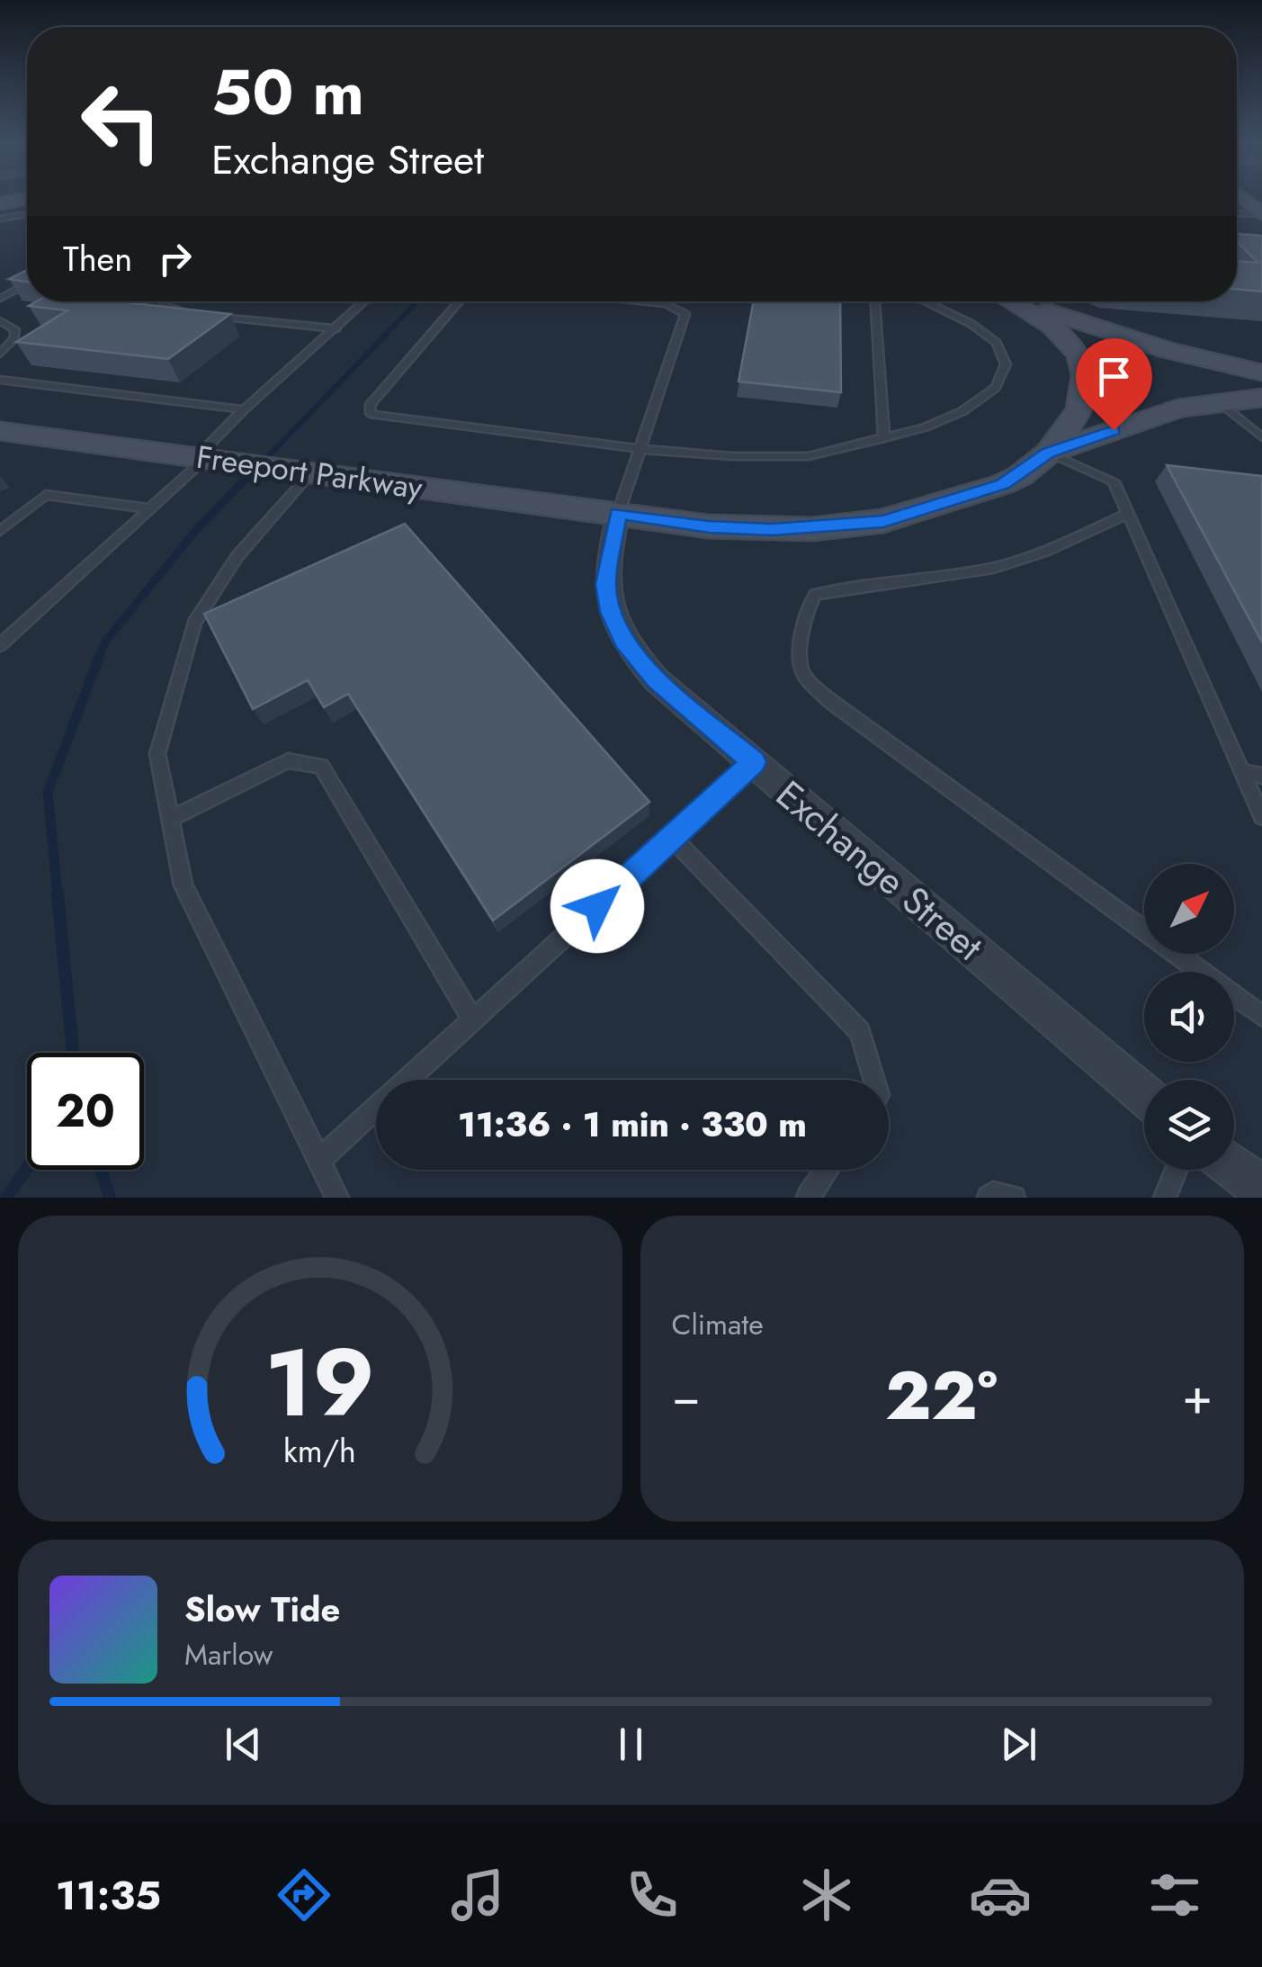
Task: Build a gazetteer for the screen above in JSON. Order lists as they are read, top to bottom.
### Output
{
  "streets": {
    "main road": ["Freeport Parkway"],
    "street": ["Exchange Street"]
  },
  "crossings": [
    ["Freeport Parkway", "Exchange Street"]
  ],
  "north": "top right",
  "page": {
    "turn": ["50 m", "Exchange Street"],
    "then": "Then",
    "limit": "20",
    "trip": "11:36 · 1 min · 330 m",
    "tile": "Climate",
    "heat": ["−", "22°", "+"],
    "song": ["Slow Tide", "Marlow"],
    "tabs": "11:35",
    "gauge": ["19", "km/h"]
  }
}
